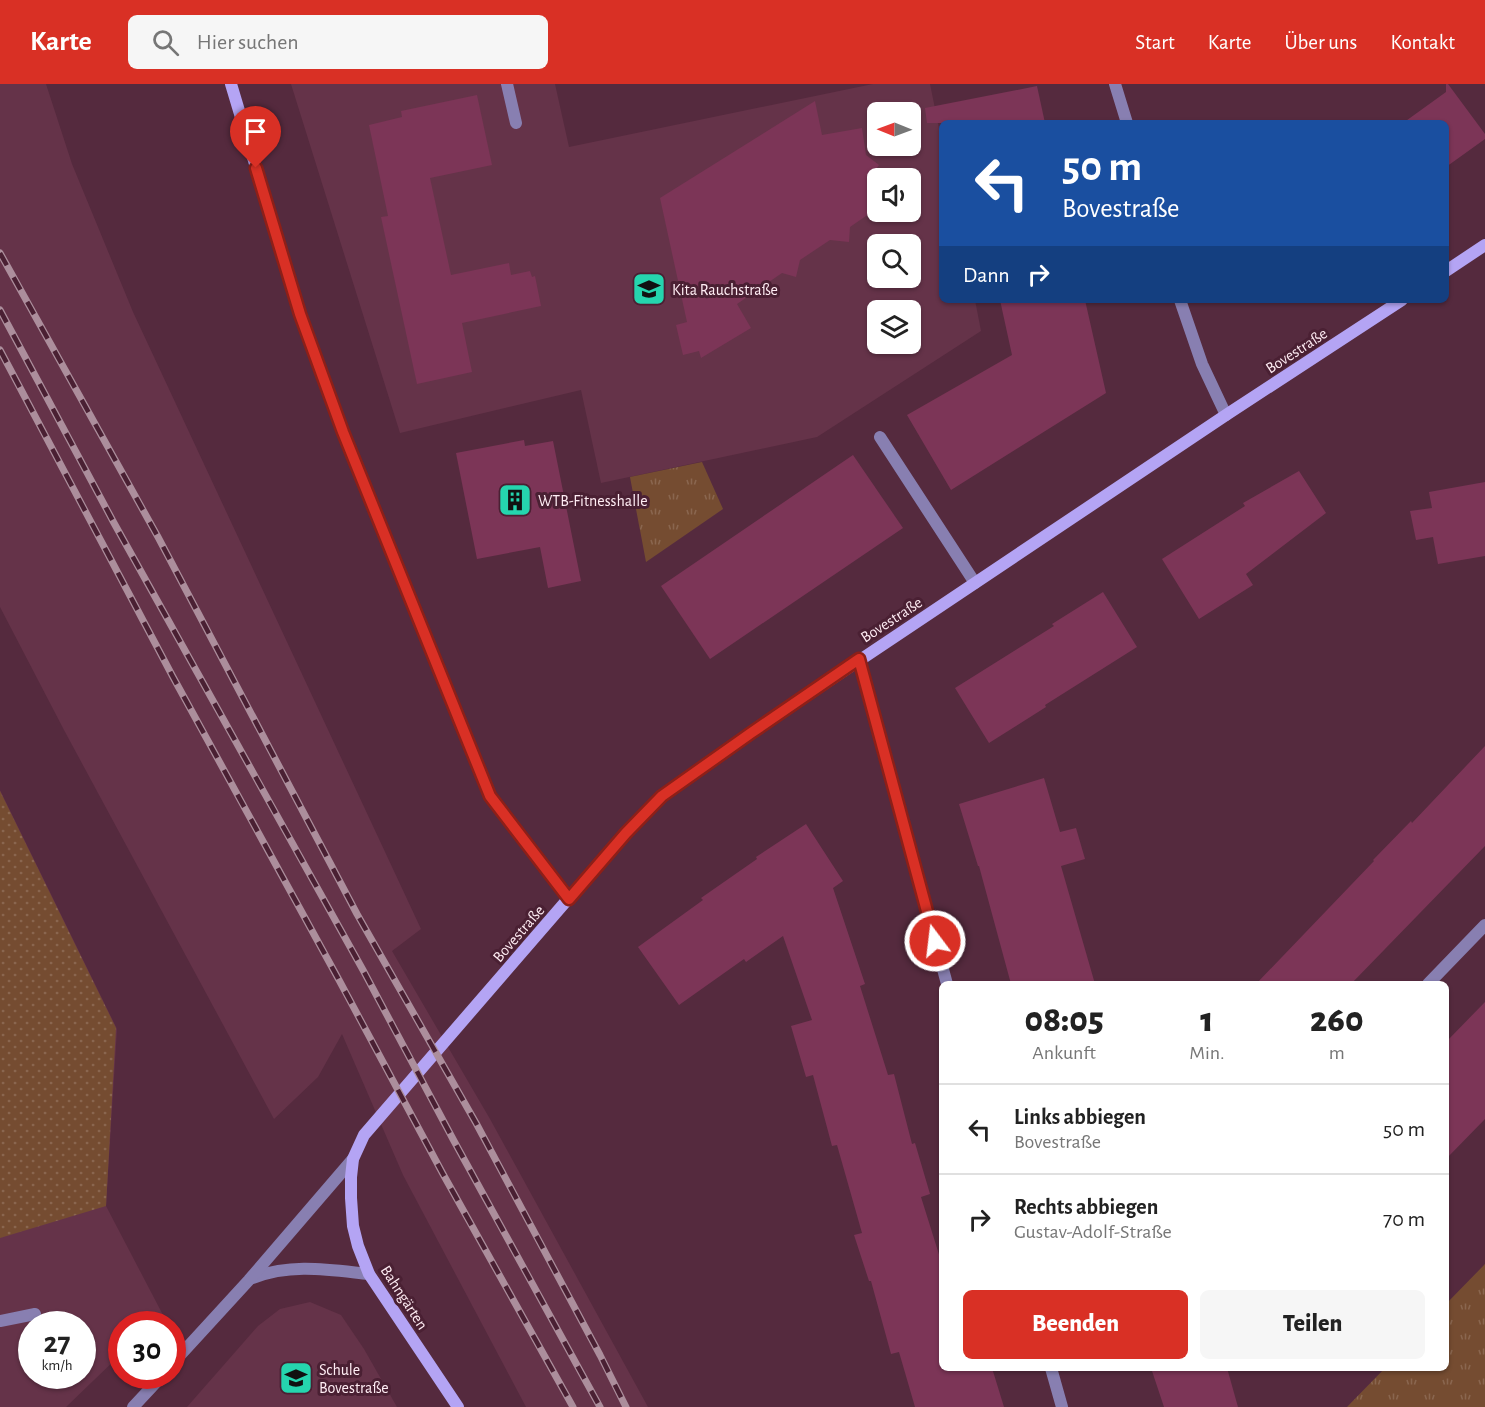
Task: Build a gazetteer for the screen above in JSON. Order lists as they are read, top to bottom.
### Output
{
  "streets": {
    "main road": ["Bovestraße", "Bahngärten"]
  },
  "crossings": [
    ["Bovestraße", "Bahngärten"]
  ],
  "places": {
    "school or university": ["Kita Rauchstraße", "Schule Bovestraße"],
    "building": ["WTB-Fitnesshalle"]
  },
  "north": "left",
  "page": {
    "header": "Karte",
    "search": "Hier suchen",
    "nav": [
      "Start",
      "Karte",
      "Über uns",
      "Kontakt"
    ],
    "turn": ["50 m", "Bovestraße"],
    "then": "Dann",
    "eta": [
      "08:05",
      "Ankunft",
      "1",
      "Min.",
      "260",
      "m"
    ],
    "list": [
      {
        "name": "Links abbiegen",
        "note": "Bovestraße",
        "value": "50 m"
      },
      {
        "name": "Rechts abbiegen",
        "note": "Gustav-Adolf-Straße",
        "value": "70 m"
      }
    ],
    "buttons": ["Beenden", "Teilen"],
    "speed": "27 km/h",
    "limit": "30"
  }
}
